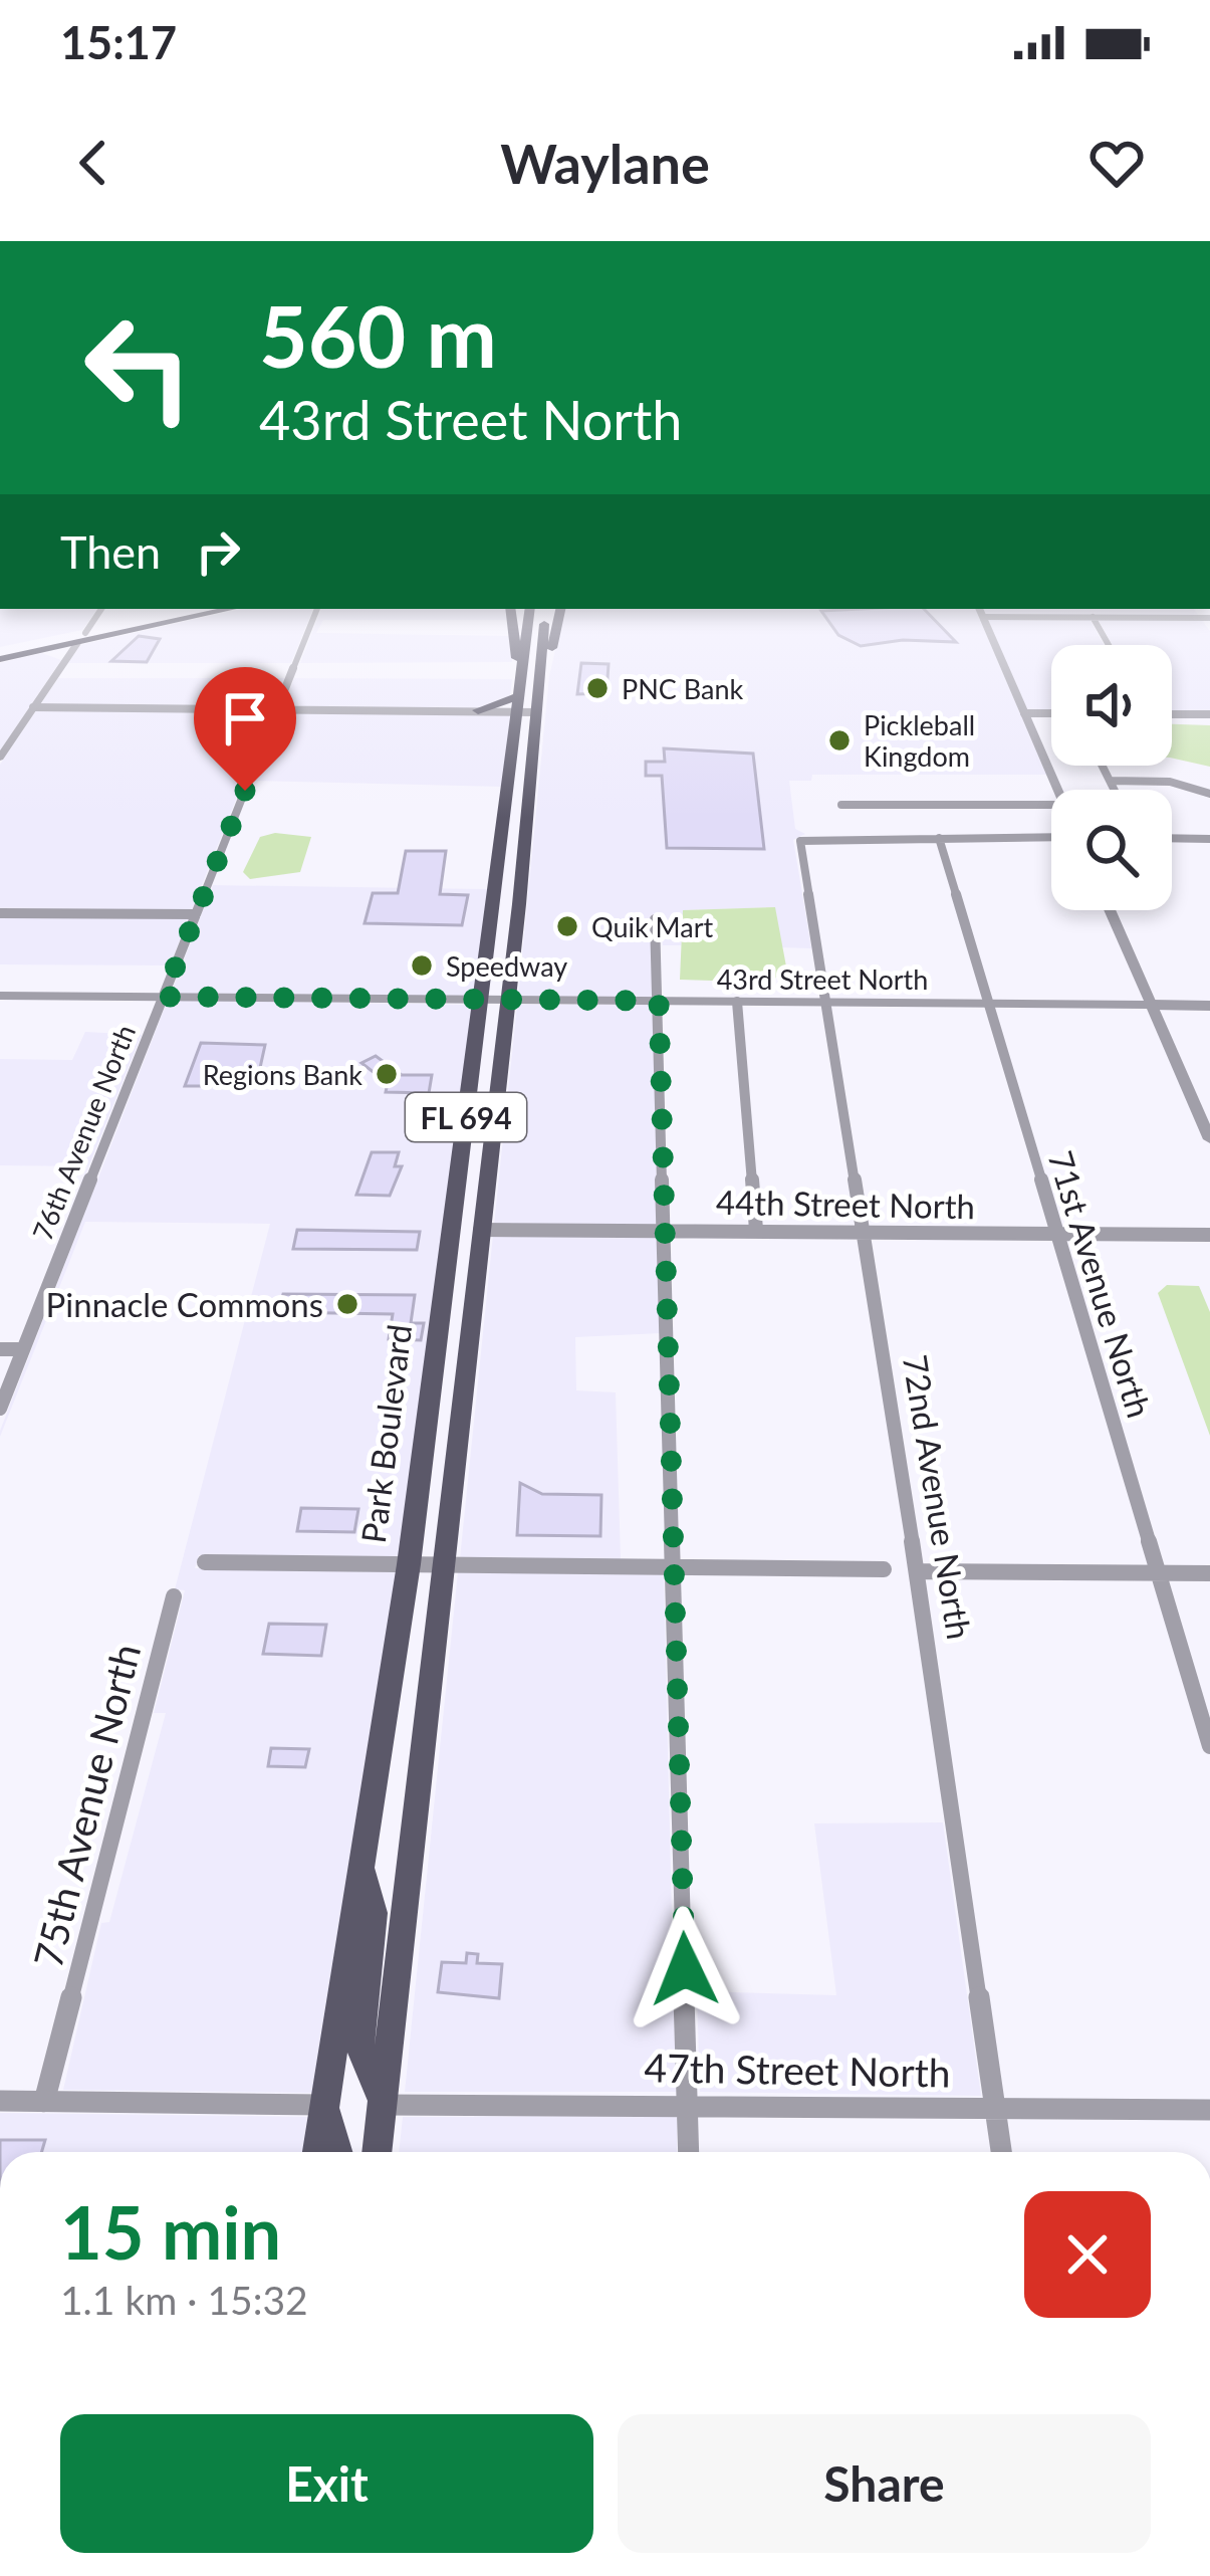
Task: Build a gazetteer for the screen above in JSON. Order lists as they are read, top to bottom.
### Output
{
  "streets": {
    "main road": ["FL 694", "Park Boulevard"],
    "street": [
      "43rd Street North",
      "76th Avenue North",
      "44th Street North",
      "71st Avenue North",
      "72nd Avenue North",
      "75th Avenue North",
      "47th Street North"
    ]
  },
  "crossings": [
    ["43rd Street North", "FL 694"],
    ["43rd Street North", "76th Avenue North"],
    ["43rd Street North", "71st Avenue North"],
    ["43rd Street North", "Park Boulevard"],
    ["43rd Street North", "72nd Avenue North"],
    ["FL 694", "44th Street North"],
    ["FL 694", "Park Boulevard"],
    ["FL 694", "47th Street North"],
    ["44th Street North", "71st Avenue North"],
    ["44th Street North", "72nd Avenue North"],
    ["71st Avenue North", "72nd Avenue North"],
    ["72nd Avenue North", "47th Street North"]
  ],
  "places": [
    "PNC Bank",
    "Pickleball Kingdom",
    "Quik Mart",
    "Speedway",
    "Regions Bank",
    "Pinnacle Commons"
  ],
  "page": {
    "status": "15:17",
    "header": "Waylane",
    "turn": ["560 m", "43rd Street North"],
    "then": "Then",
    "heading": ["15 min", "1.1 km · 15:32"],
    "buttons": ["Exit", "Share"]
  }
}
